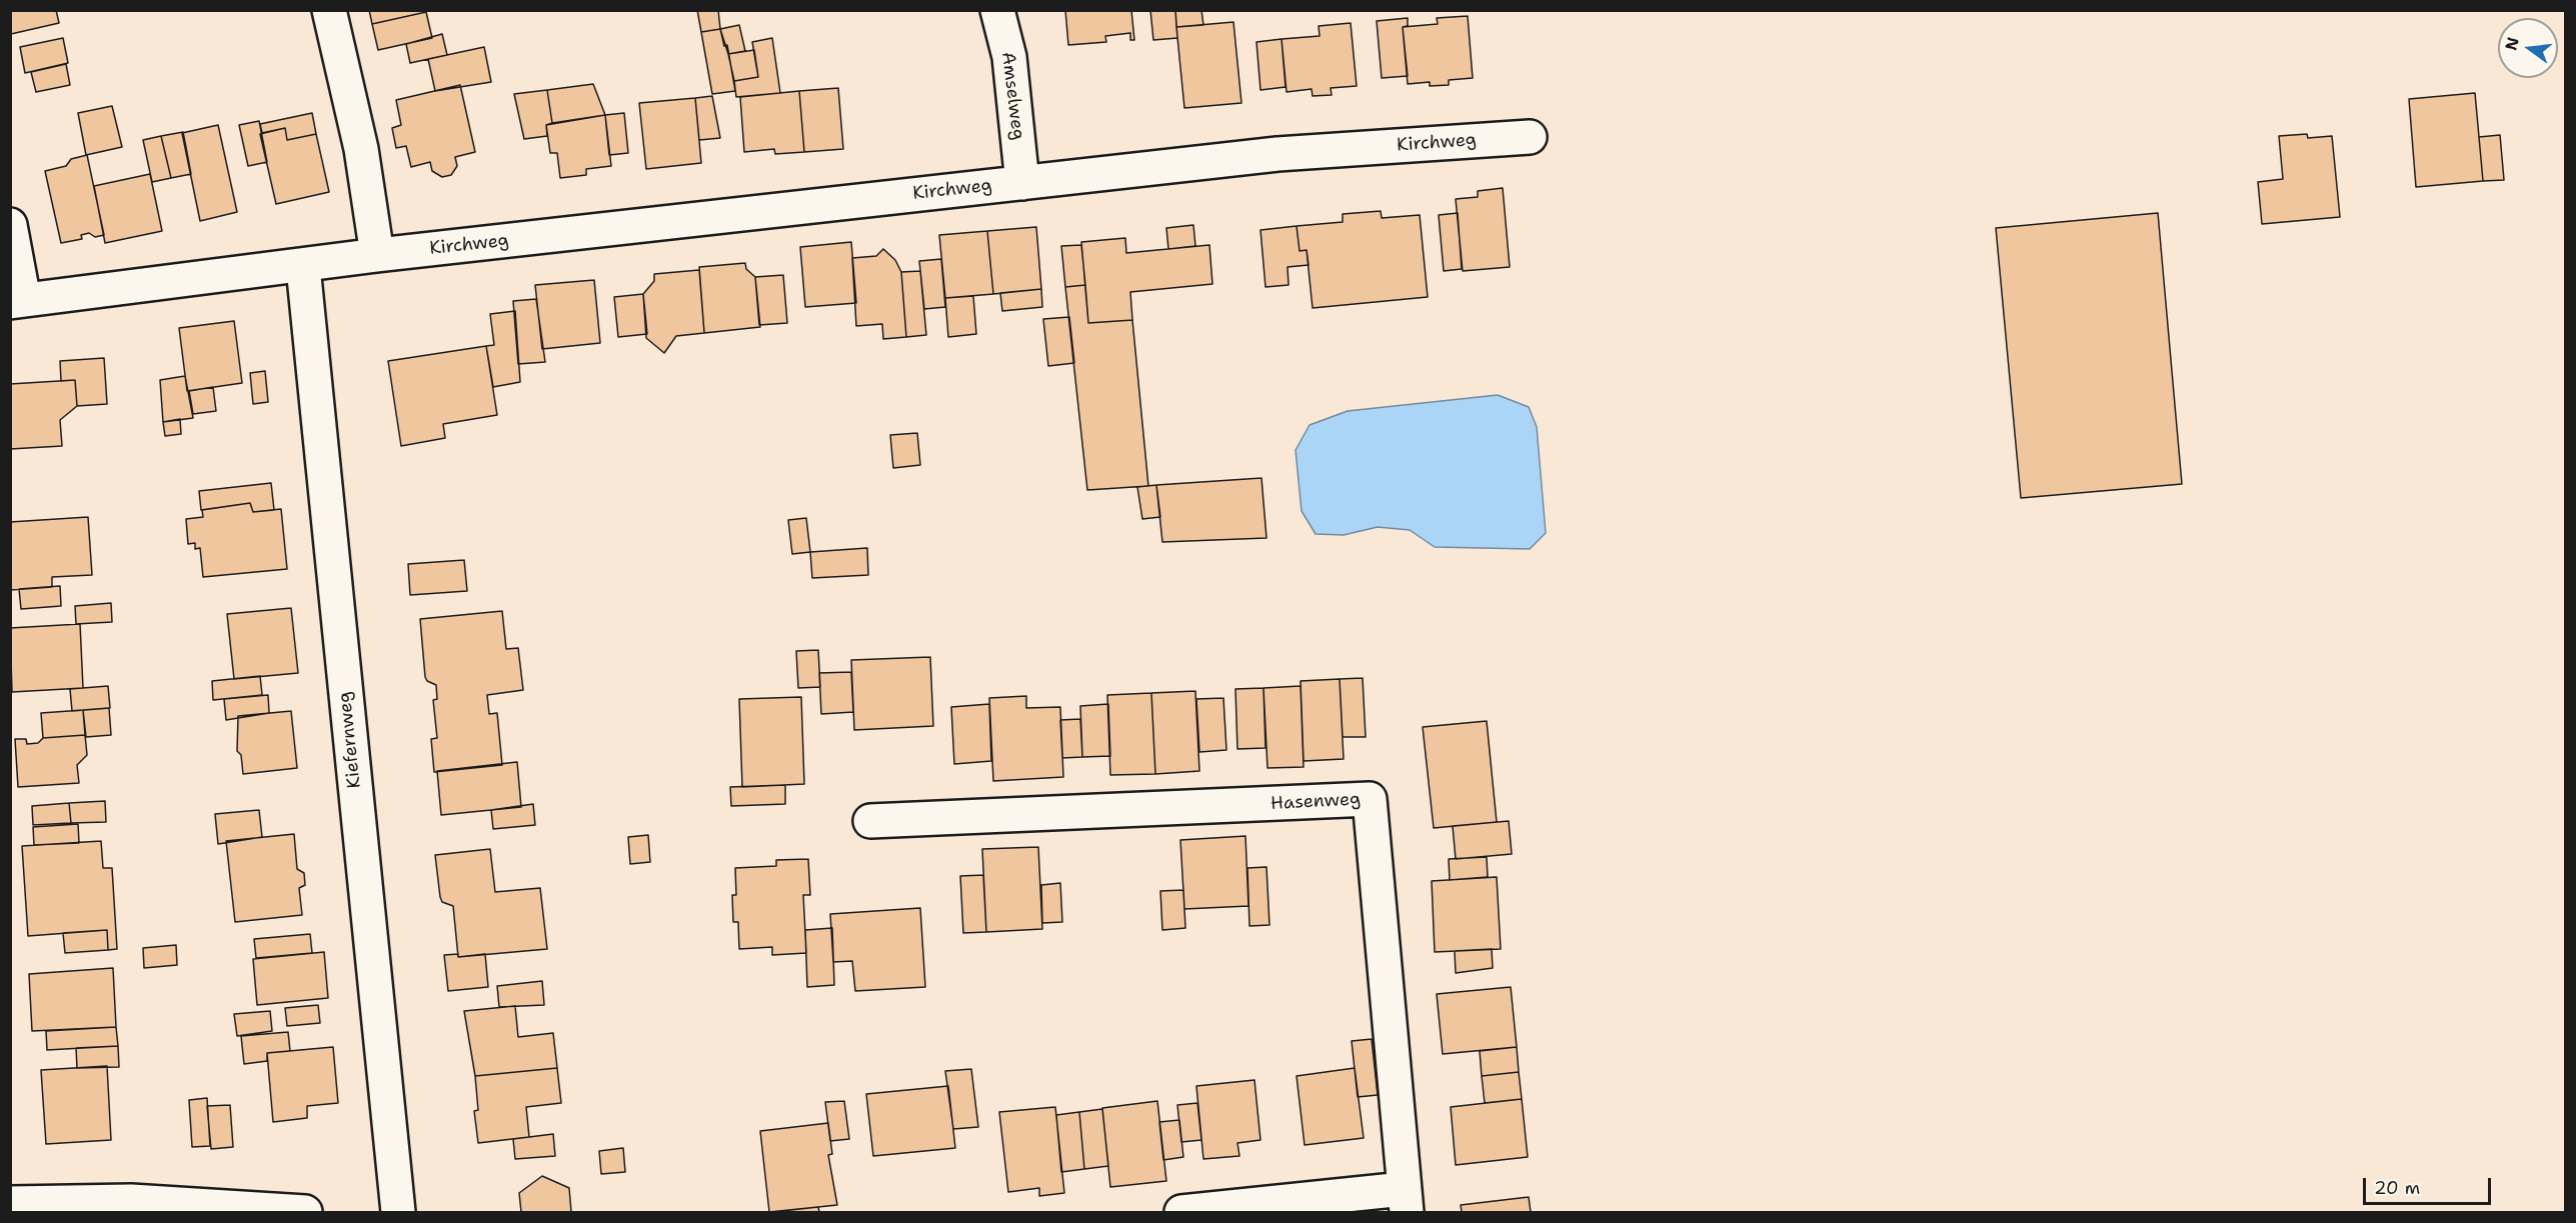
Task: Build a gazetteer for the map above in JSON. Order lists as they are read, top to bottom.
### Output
{
  "streets": {
    "street": [
      "Amselweg",
      "Kirchweg",
      "Kiefernweg",
      "Hasenweg"
    ]
  },
  "crossings": [
    ["Amselweg", "Kirchweg"],
    ["Kirchweg", "Kiefernweg"]
  ],
  "scale_bar": "20 m",
  "north": "left"
}
